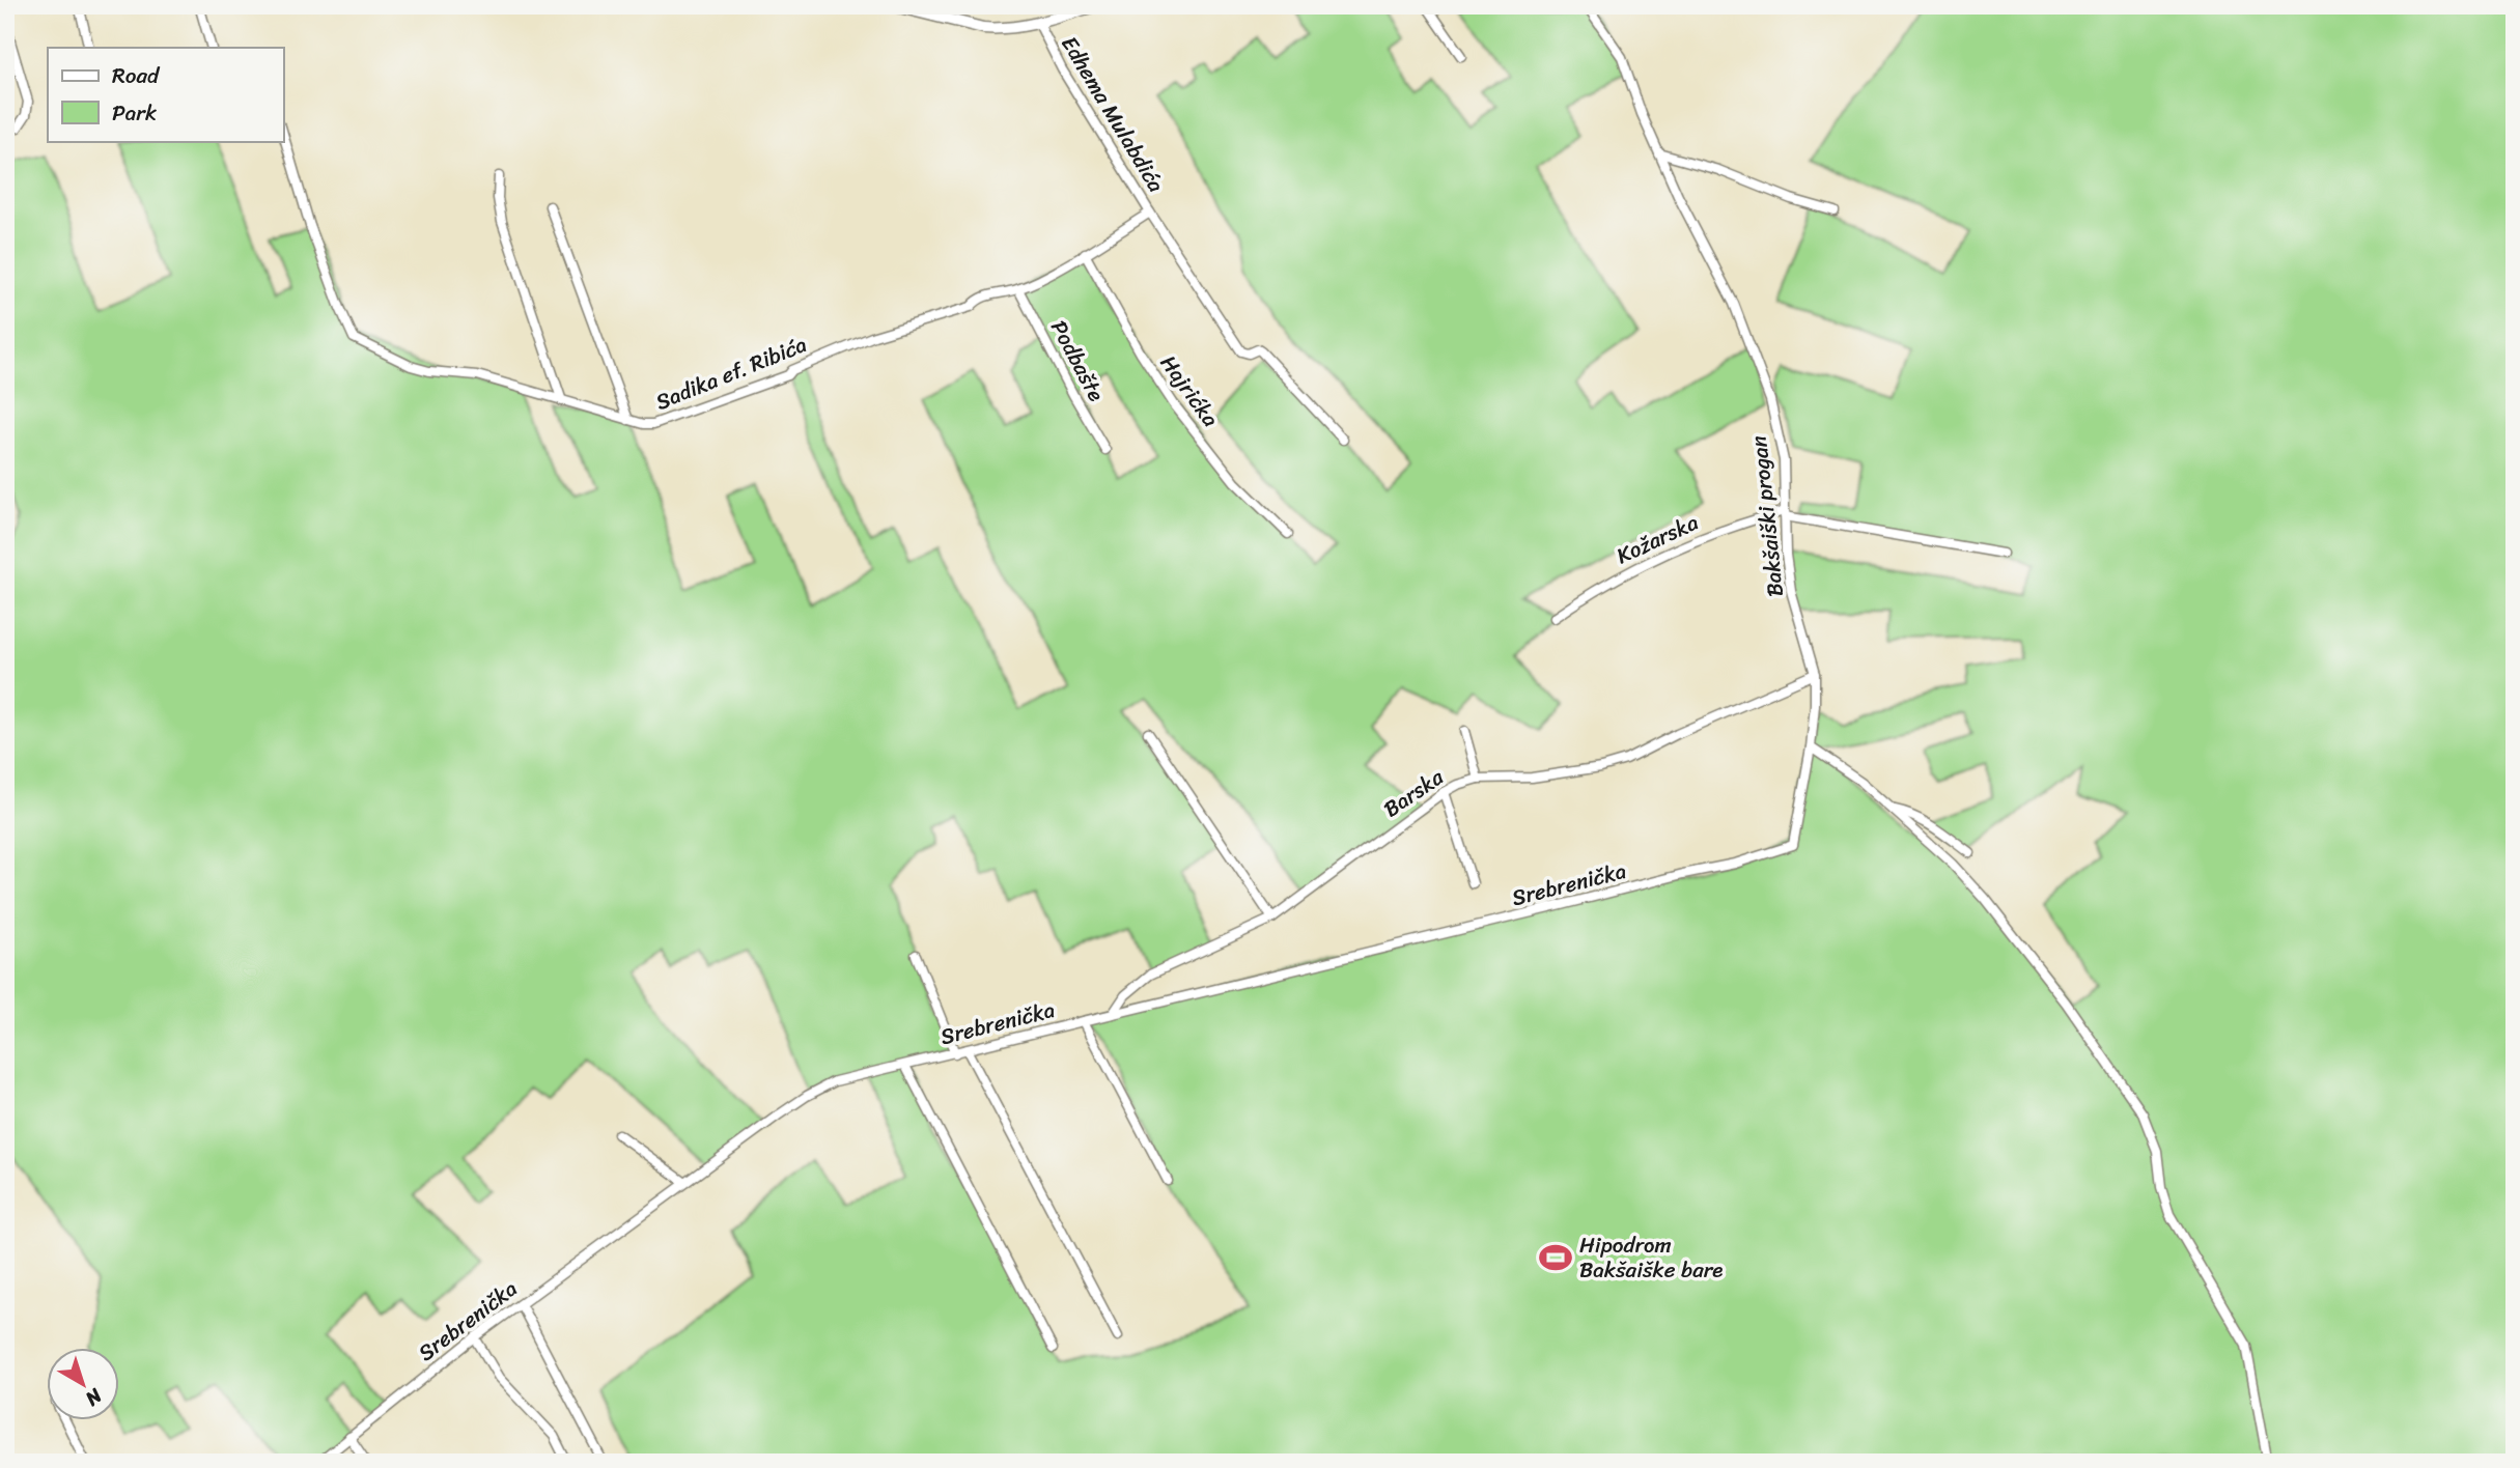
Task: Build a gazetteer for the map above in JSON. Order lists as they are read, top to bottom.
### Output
{
  "streets": {
    "street": [
      "Edhema Mulabdića",
      "Podbašte",
      "Sadika ef. Ribića",
      "Hajrićka",
      "Bakšaiški progan",
      "Kožarska",
      "Barska",
      "Srebrenička"
    ]
  },
  "crossings": [
    ["Edhema Mulabdića", "Sadika ef. Ribića"],
    ["Podbašte", "Sadika ef. Ribića"],
    ["Sadika ef. Ribića", "Hajrićka"],
    ["Bakšaiški progan", "Kožarska"],
    ["Bakšaiški progan", "Barska"],
    ["Bakšaiški progan", "Srebrenička"],
    ["Barska", "Srebrenička"]
  ],
  "places": {
    "sports": ["Hipodrom Bakšaiške bare"]
  },
  "legend": ["Road", "Park"],
  "north": "bottom right"
}
